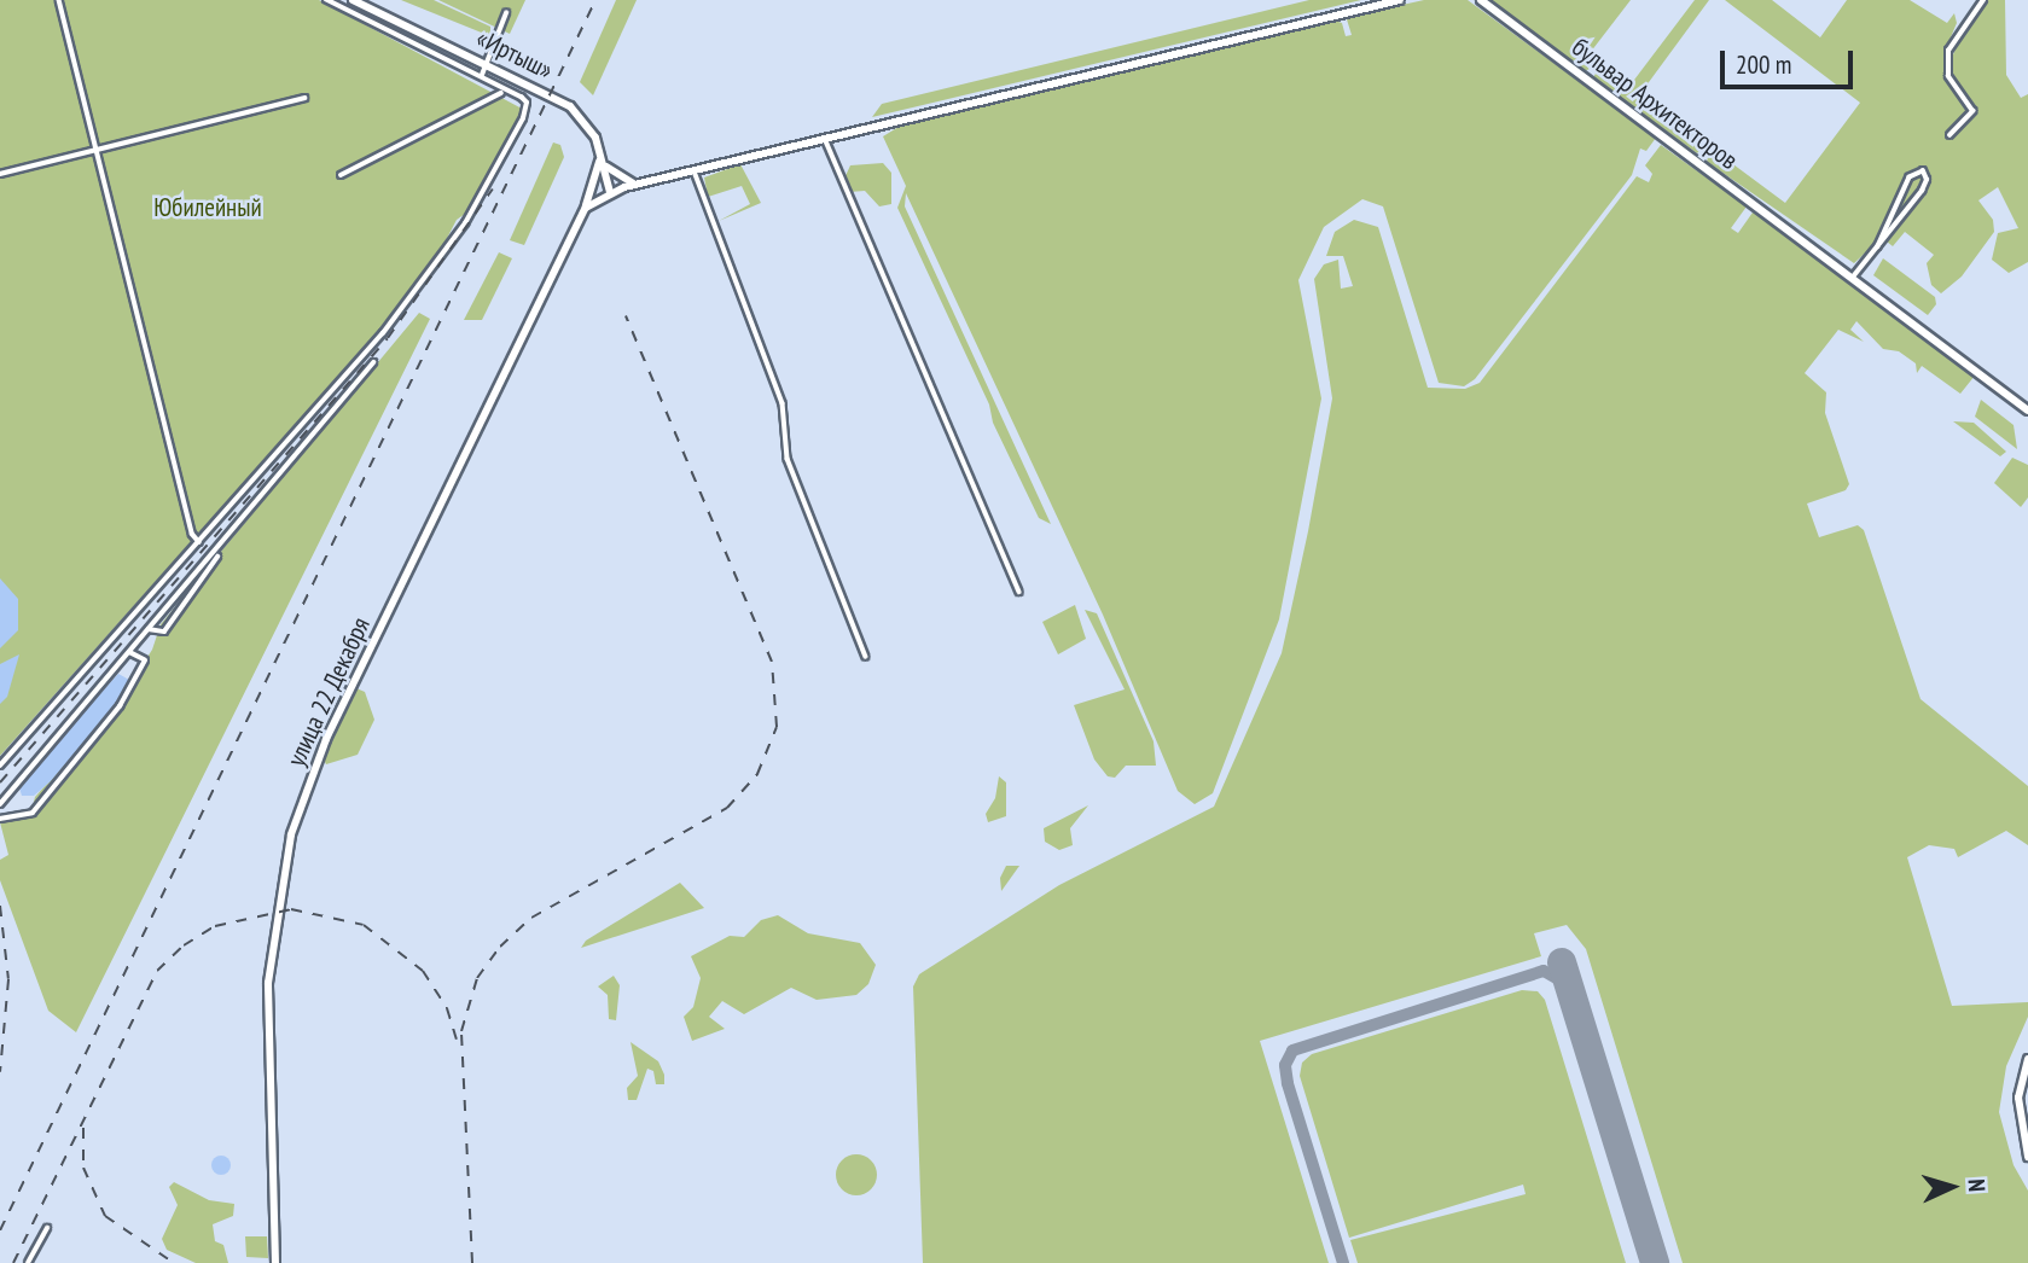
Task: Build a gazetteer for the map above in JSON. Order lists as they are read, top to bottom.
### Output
{
  "streets": {
    "main road": ["«Иртыш»", "бульвар Архитекторов", "улица 22 Декабря"]
  },
  "crossings": [
    ["«Иртыш»", "улица 22 Декабря"]
  ],
  "parks": ["Юбилейный"],
  "scale_bar": "200 m",
  "north": "right"
}
